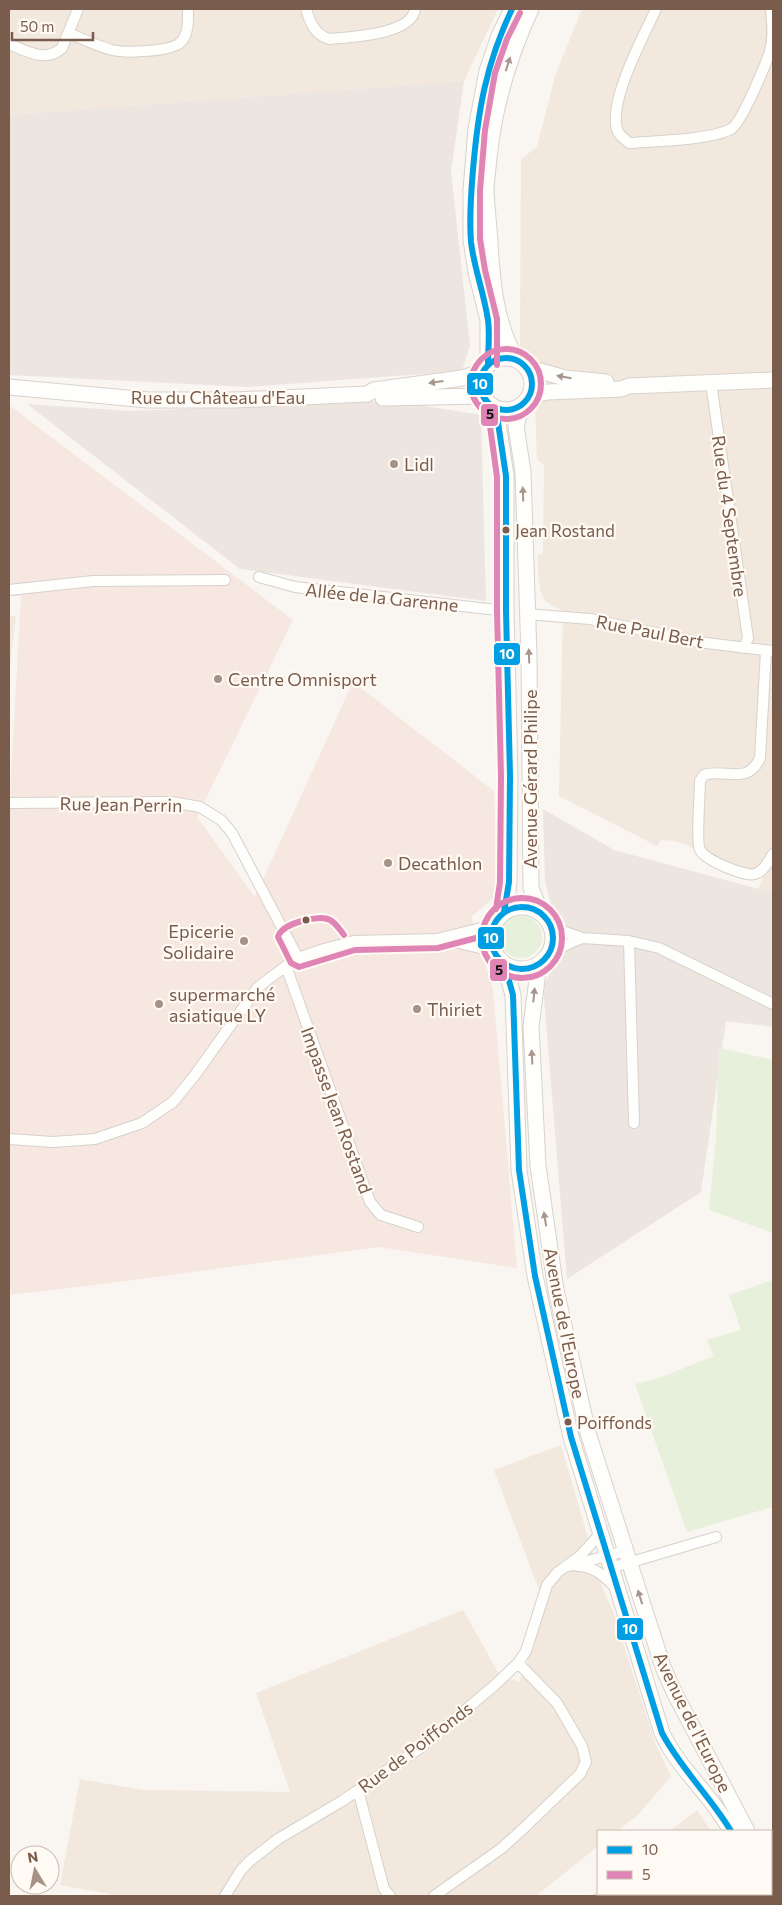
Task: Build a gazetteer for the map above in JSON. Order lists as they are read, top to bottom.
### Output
{
  "streets": {
    "main road": ["Rue du Château d'Eau", "Avenue Gérard Philipe", "Avenue de l'Europe"],
    "street": [
      "Rue du 4 Septembre",
      "Allée de la Garenne",
      "Rue Paul Bert",
      "Rue Jean Perrin",
      "Impasse Jean Rostand",
      "Rue de Poiffonds"
    ]
  },
  "crossings": [
    ["Rue du Château d'Eau", "Avenue Gérard Philipe"],
    ["Rue du 4 Septembre", "Rue Paul Bert"],
    ["Allée de la Garenne", "Avenue Gérard Philipe"],
    ["Rue Paul Bert", "Avenue Gérard Philipe"],
    ["Avenue Gérard Philipe", "Avenue de l'Europe"],
    ["Avenue de l'Europe", "Rue de Poiffonds"]
  ],
  "places": [
    "Lidl",
    "Jean Rostand",
    "Centre Omnisport",
    "Decathlon",
    "Epicerie Solidaire",
    "supermarché asiatique LY",
    "Thiriet",
    "Poiffonds"
  ],
  "lines": ["transit line 10", "transit line 5"],
  "legend": ["10", "5"],
  "scale_bar": "50 m",
  "north": "top"
}
